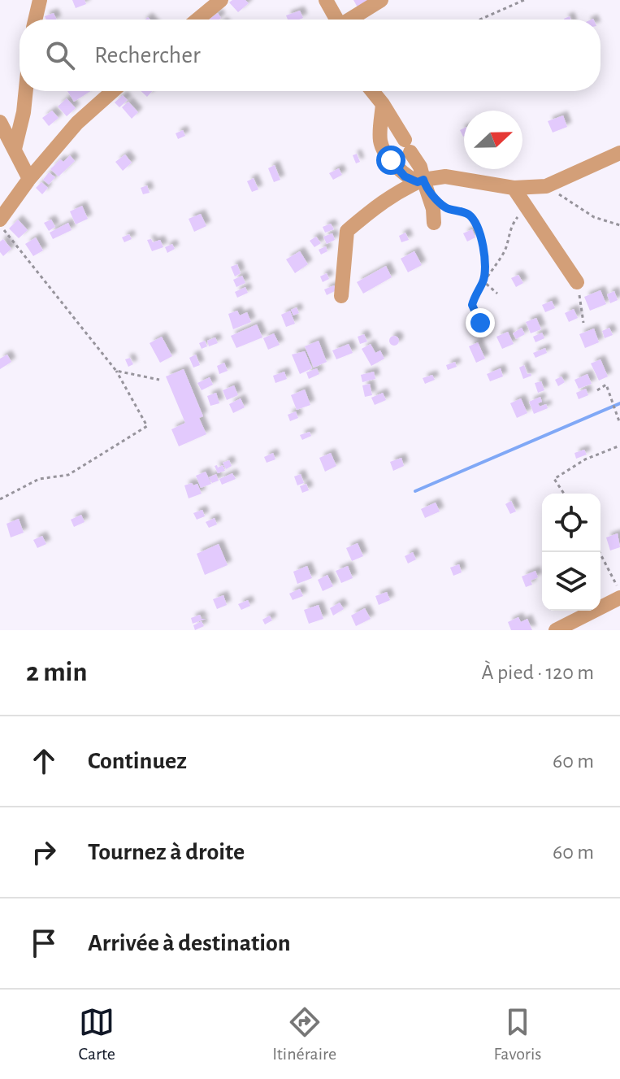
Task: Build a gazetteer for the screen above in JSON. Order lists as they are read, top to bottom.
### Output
{
  "north": "right",
  "page": {
    "search": "Rechercher",
    "heading": ["2 min", "À pied · 120 m"],
    "list": [
      ["Continuez", "60 m"],
      ["Tournez à droite", "60 m"],
      "Arrivée à destination"
    ],
    "nav": ["Carte", "Itinéraire", "Favoris"]
  }
}
